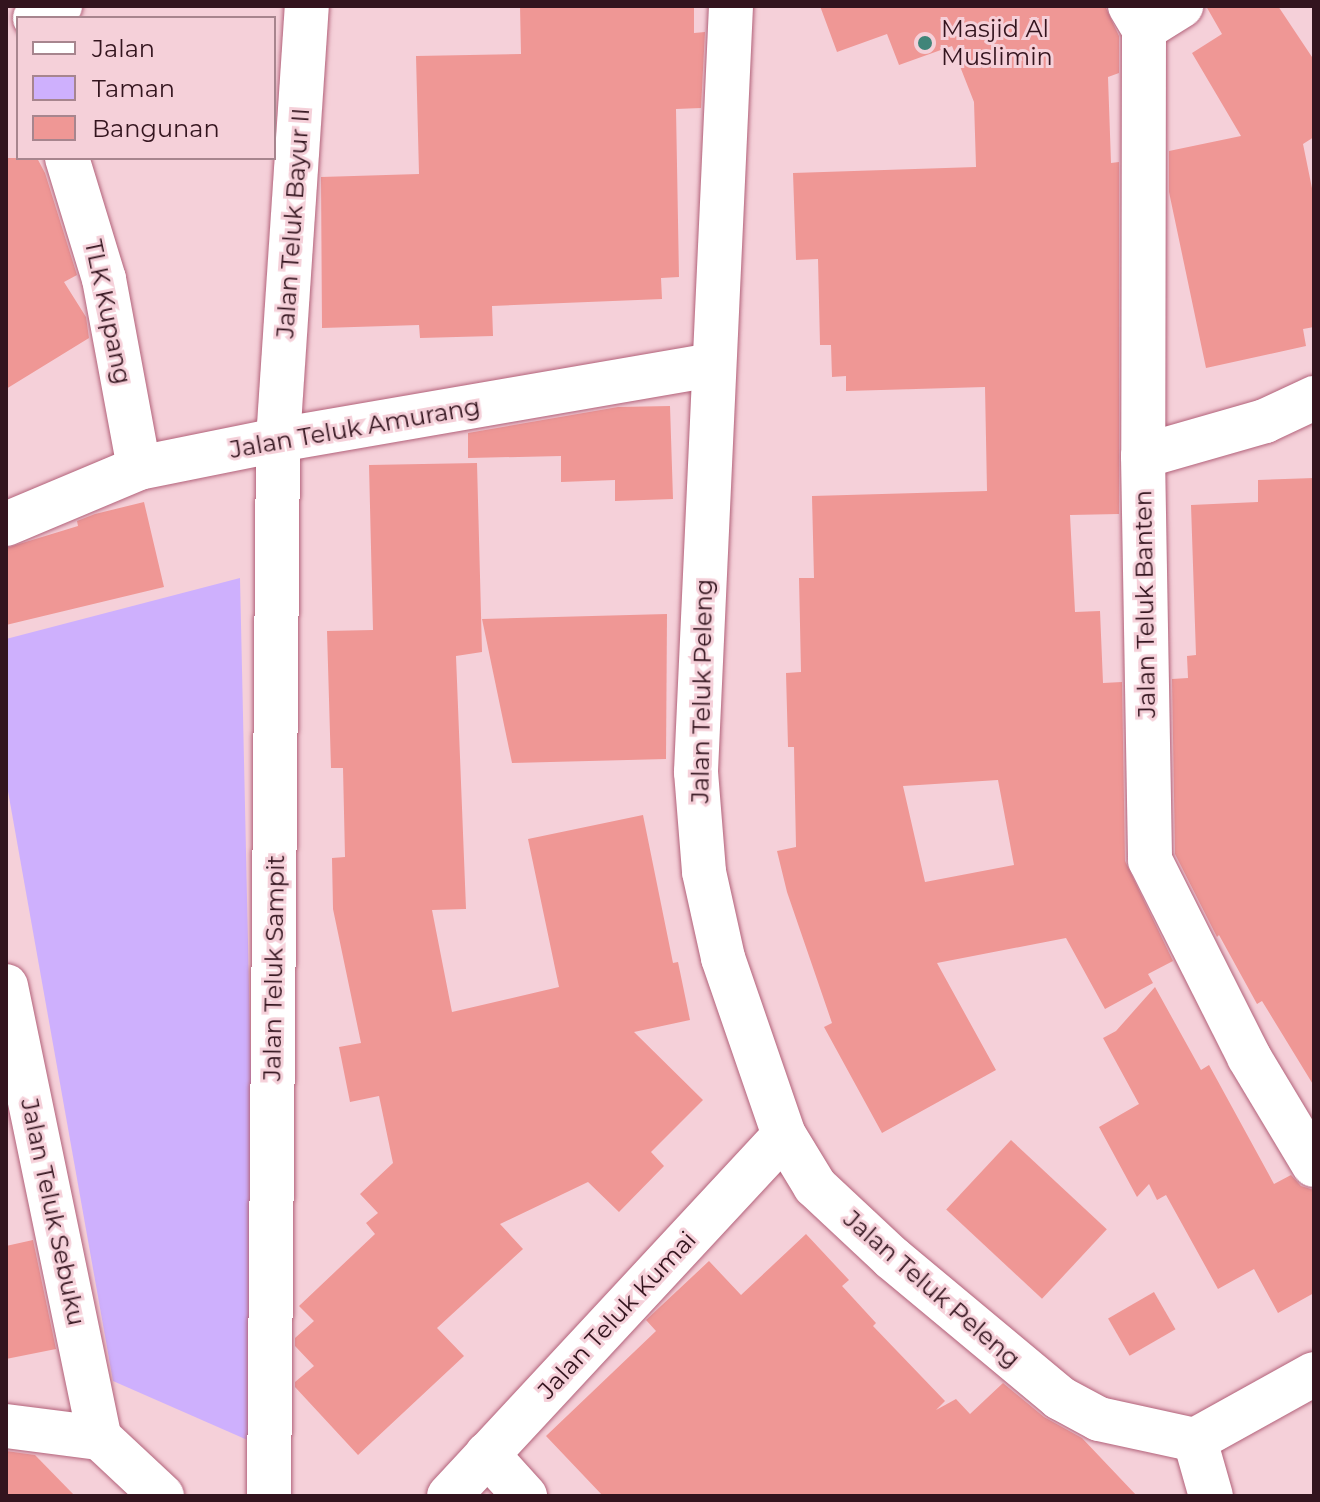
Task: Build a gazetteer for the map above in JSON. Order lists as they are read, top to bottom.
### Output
{
  "streets": {
    "street": [
      "Jalan Teluk Bayur II",
      "TLK Kupang",
      "Jalan Teluk Amurang",
      "Jalan Teluk Banten",
      "Jalan Teluk Peleng",
      "Jalan Teluk Sampit",
      "Jalan Teluk Sebuku",
      "Jalan Teluk Kumai"
    ]
  },
  "crossings": [
    ["Jalan Teluk Bayur II", "Jalan Teluk Amurang"],
    ["Jalan Teluk Bayur II", "Jalan Teluk Sampit"],
    ["TLK Kupang", "Jalan Teluk Amurang"],
    ["Jalan Teluk Amurang", "Jalan Teluk Peleng"],
    ["Jalan Teluk Amurang", "Jalan Teluk Sampit"],
    ["Jalan Teluk Peleng", "Jalan Teluk Kumai"]
  ],
  "places": ["Masjid Al Muslimin"],
  "legend": ["Jalan", "Taman", "Bangunan"]
}
